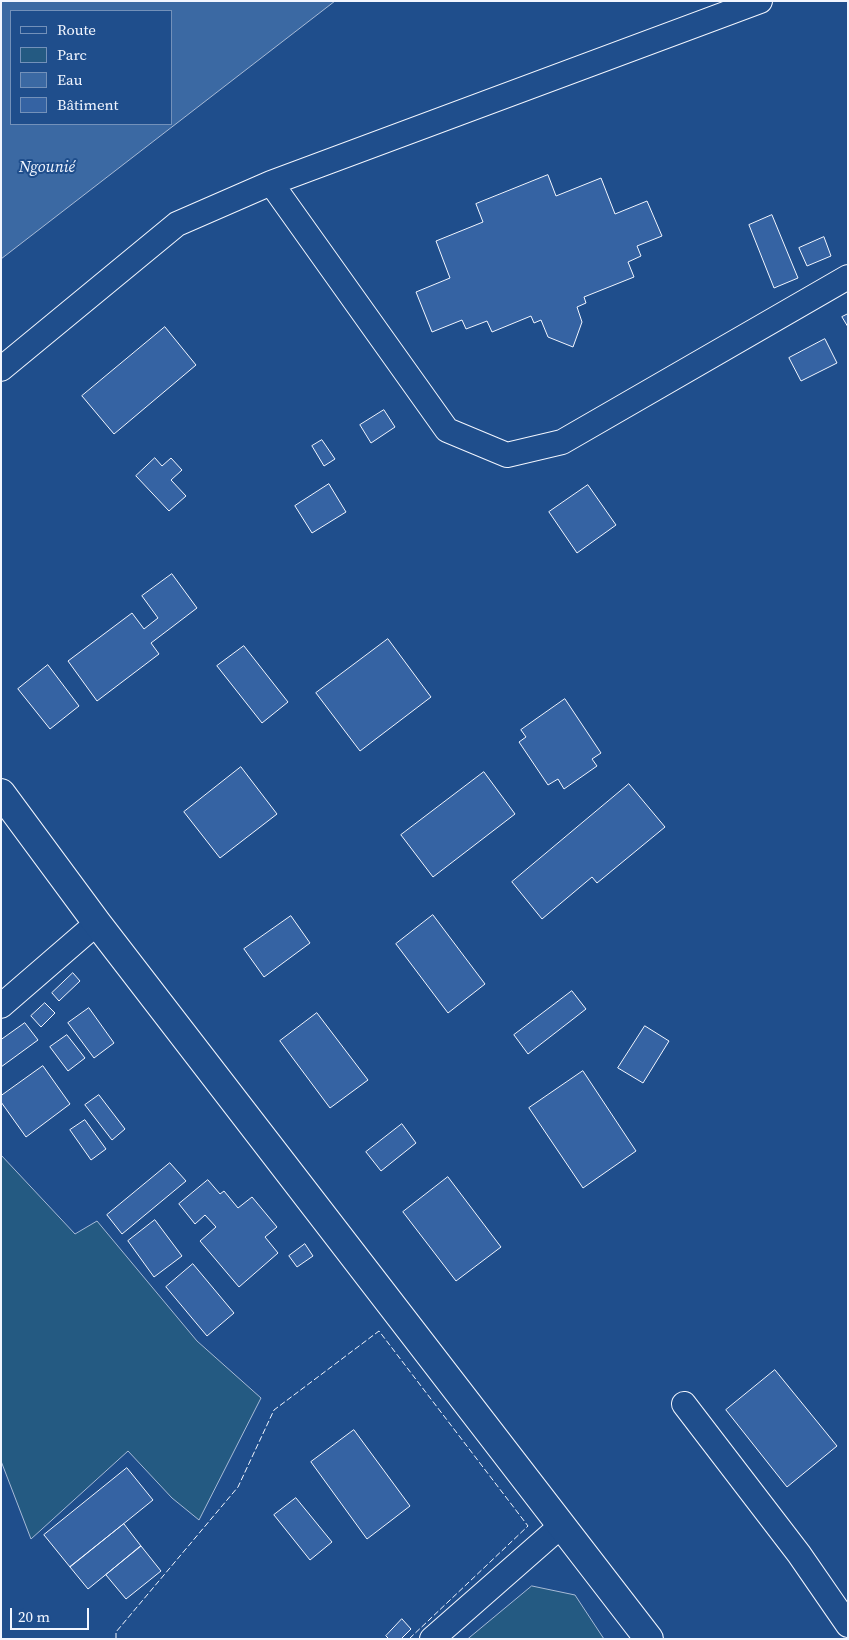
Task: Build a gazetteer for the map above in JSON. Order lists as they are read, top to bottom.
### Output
{
  "water": ["Ngounié"],
  "legend": [
    "Route",
    "Parc",
    "Eau",
    "Bâtiment"
  ],
  "scale_bar": "20 m"
}
